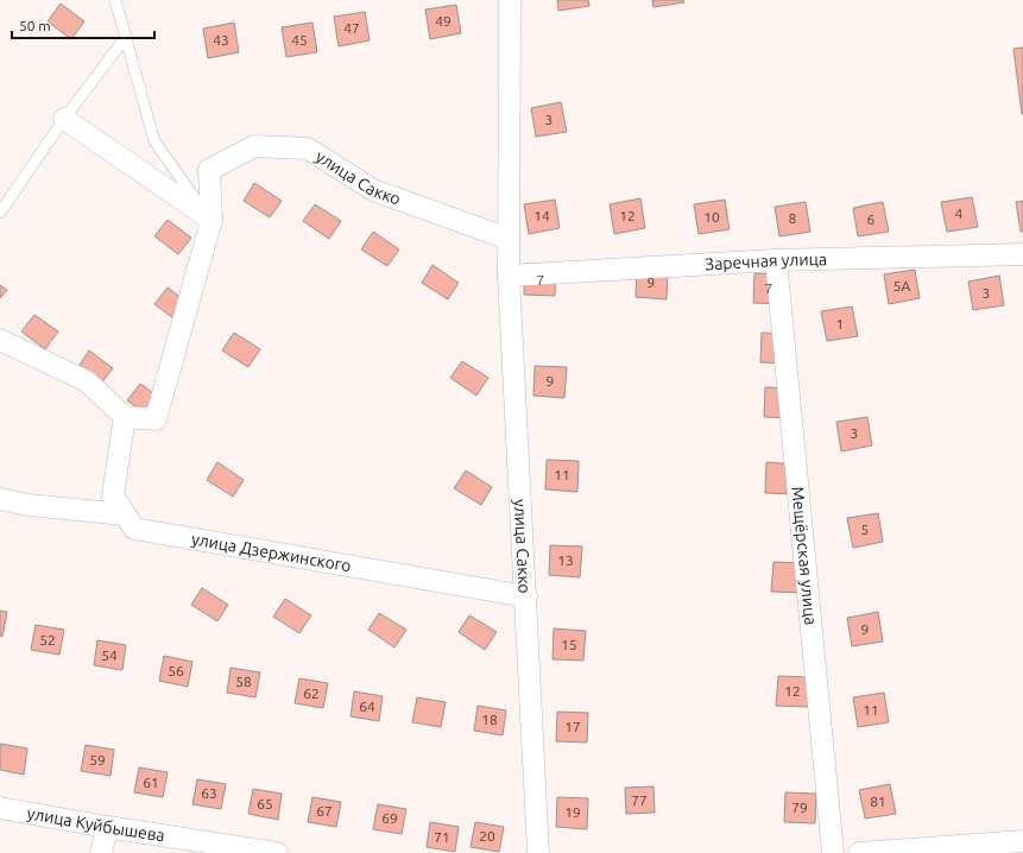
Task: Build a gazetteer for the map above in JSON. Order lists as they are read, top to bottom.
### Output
{
  "streets": {
    "street": [
      "улица Сакко",
      "Заречная улица",
      "улица Дзержинского",
      "Мещёрская улица",
      "улица Куйбышева"
    ]
  },
  "crossings": [
    ["улица Сакко", "Заречная улица"],
    ["улица Сакко", "улица Дзержинского"],
    ["Заречная улица", "Мещёрская улица"]
  ],
  "house_numbers": [
    "49",
    "47",
    "43",
    "45",
    "3",
    "4",
    "14",
    "12",
    "10",
    "8",
    "6",
    "7",
    "9",
    "5А",
    "7",
    "3",
    "1",
    "9",
    "3",
    "11",
    "5",
    "13",
    "9",
    "52",
    "15",
    "54",
    "56",
    "58",
    "12",
    "62",
    "64",
    "11",
    "18",
    "17",
    "59",
    "61",
    "63",
    "77",
    "81",
    "65",
    "79",
    "67",
    "19",
    "69",
    "20",
    "71"
  ],
  "scale_bar": "50 m"
}
